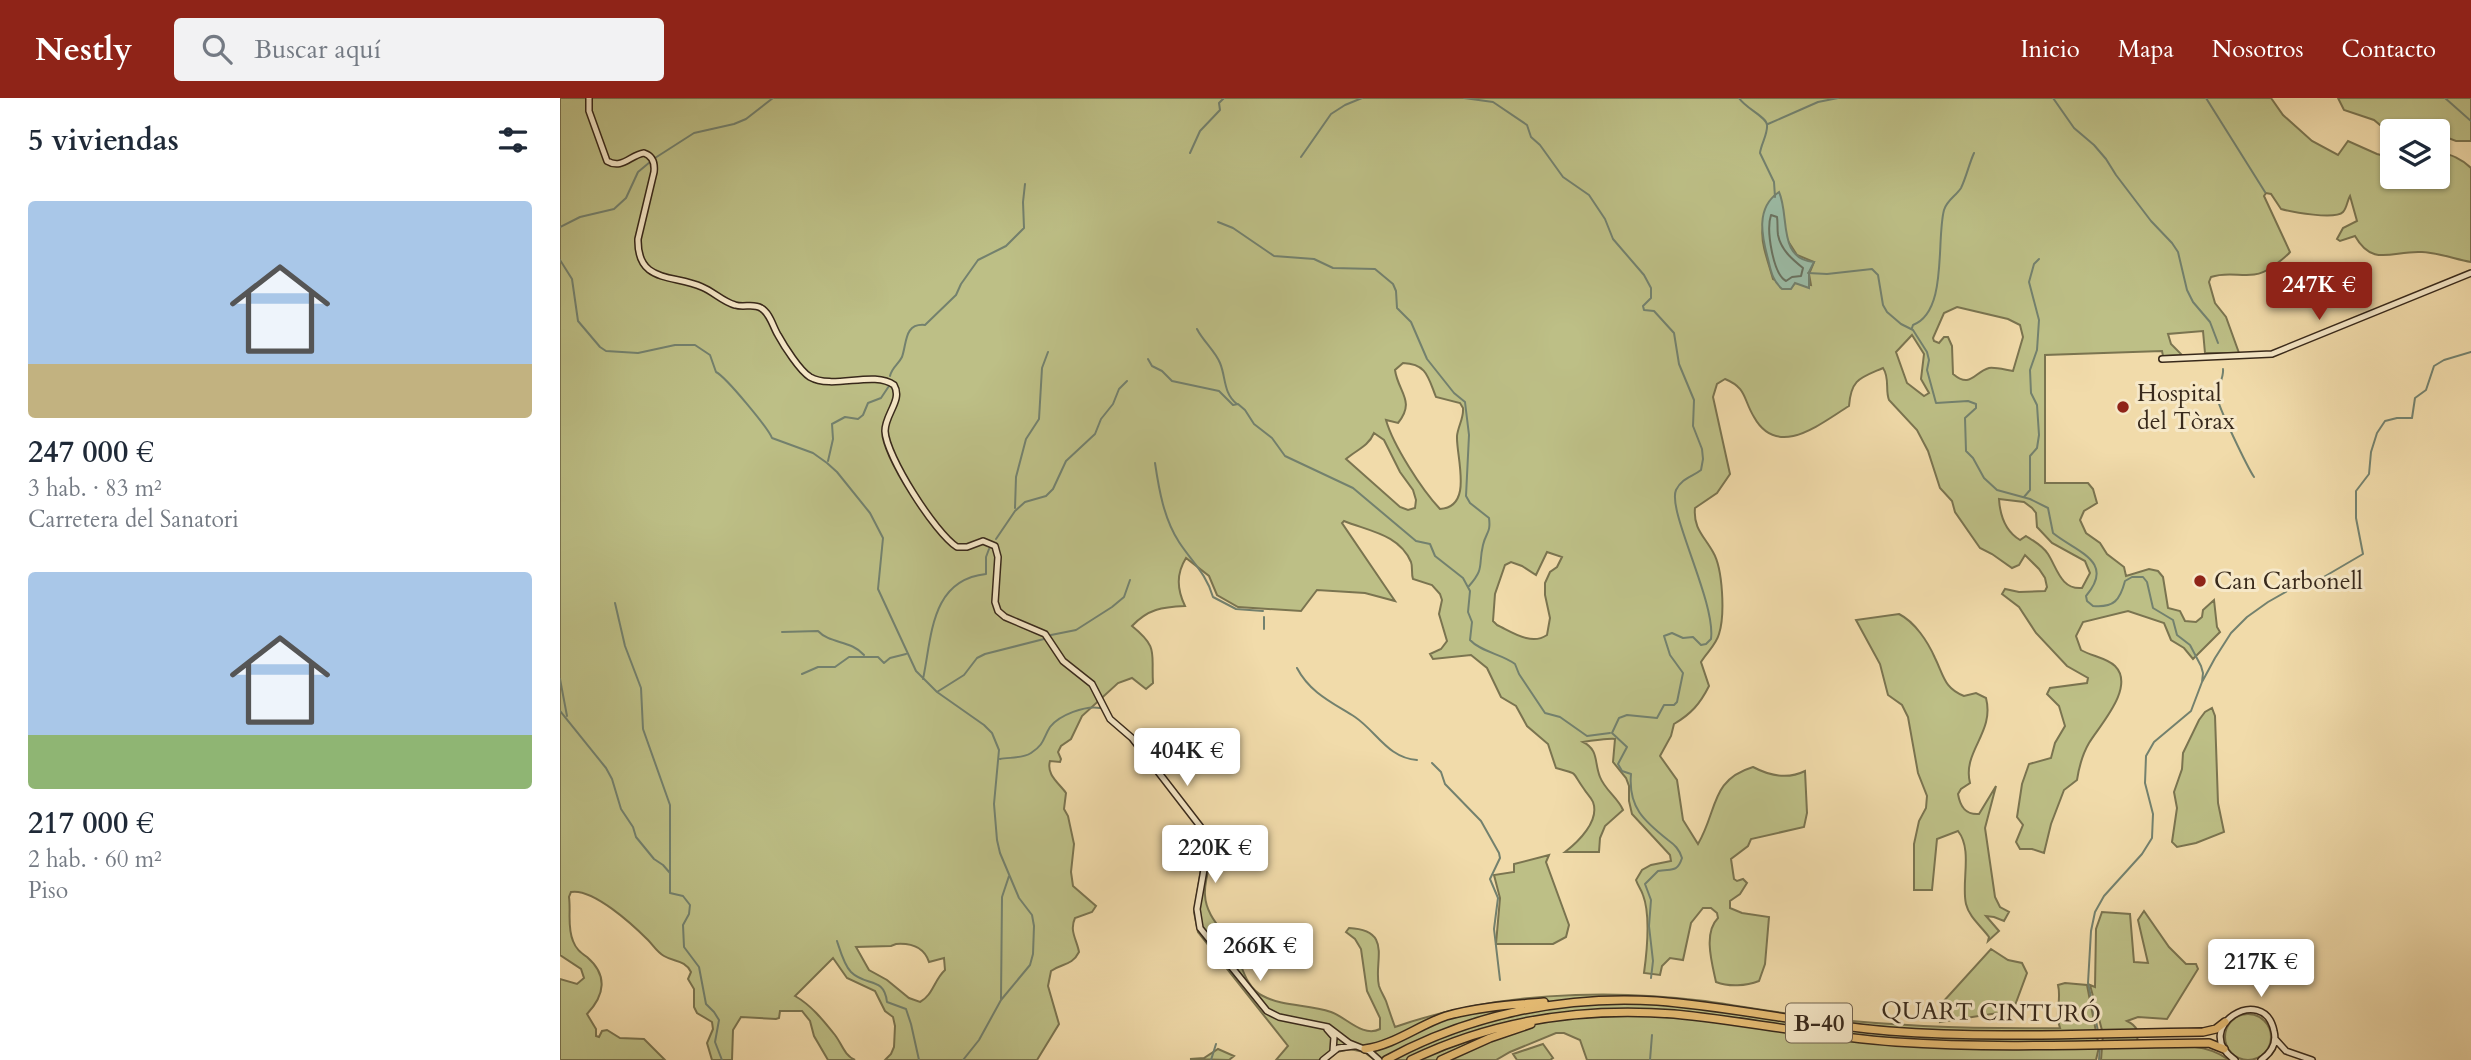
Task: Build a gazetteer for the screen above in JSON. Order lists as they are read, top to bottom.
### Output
{
  "streets": {
    "highway": ["QUART CINTURÓ", "B-40"]
  },
  "places": ["Hospital del Tòrax", "Can Carbonell"],
  "page": {
    "header": "Nestly",
    "search": "Buscar aquí",
    "nav": [
      "Inicio",
      "Mapa",
      "Nosotros",
      "Contacto"
    ],
    "heading": "5 viviendas",
    "list": [
      {
        "name": "247 000 €",
        "note": "3 hab. · 83 m² · Carretera del Sanatori"
      },
      {
        "name": "217 000 €",
        "note": "2 hab. · 60 m² · Piso"
      }
    ],
    "price": [
      "247K €",
      "404K €",
      "220K €",
      "266K €",
      "217K €"
    ]
  }
}
